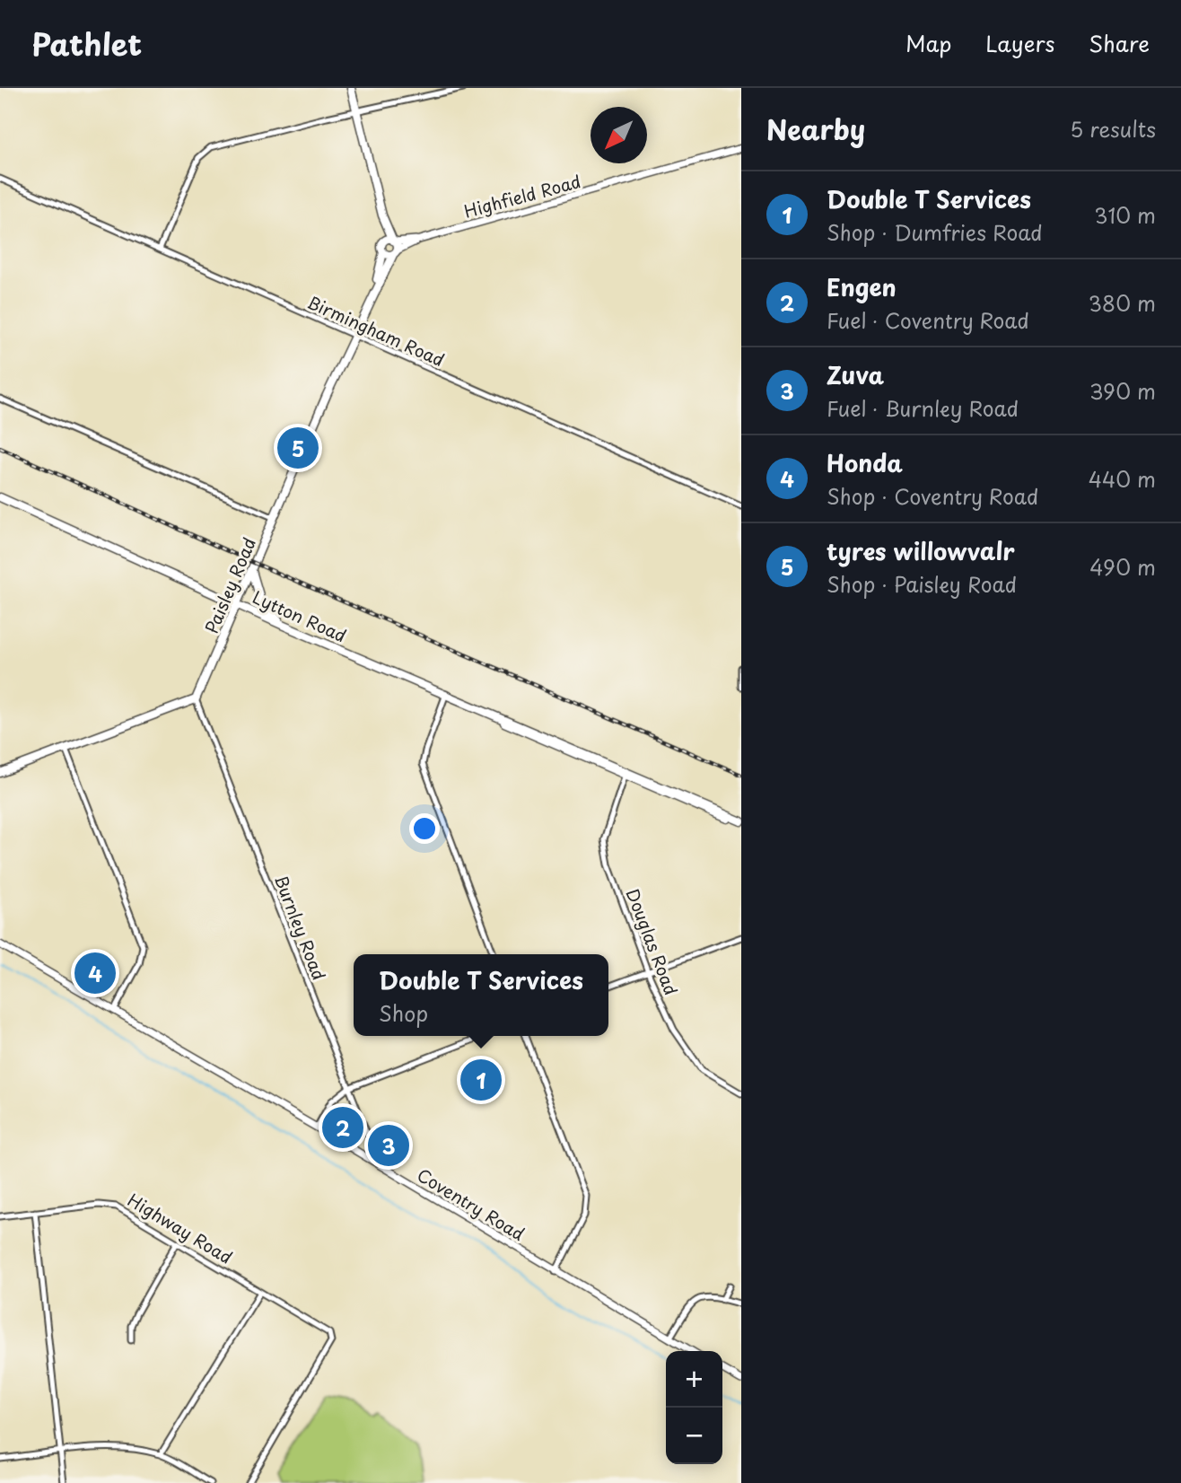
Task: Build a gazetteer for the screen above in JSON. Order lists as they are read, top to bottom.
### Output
{
  "streets": {
    "main road": ["Paisley Road", "Lytton Road"],
    "street": [
      "Highfield Road",
      "Birmingham Road",
      "Burnley Road",
      "Douglas Road",
      "Coventry Road",
      "Highway Road"
    ]
  },
  "crossings": [
    ["Highfield Road", "Paisley Road"],
    ["Birmingham Road", "Paisley Road"],
    ["Paisley Road", "Lytton Road"],
    ["Paisley Road", "Burnley Road"],
    ["Lytton Road", "Douglas Road"],
    ["Burnley Road", "Coventry Road"]
  ],
  "north": "bottom left",
  "page": {
    "header": "Pathlet",
    "nav": ["Map", "Layers", "Share"],
    "heading": ["Nearby", "5 results"],
    "list": [
      {
        "mark": "1",
        "name": "Double T Services",
        "note": "Shop · Dumfries Road",
        "value": "310 m"
      },
      {
        "mark": "2",
        "name": "Engen",
        "note": "Fuel · Coventry Road",
        "value": "380 m"
      },
      {
        "mark": "3",
        "name": "Zuva",
        "note": "Fuel · Burnley Road",
        "value": "390 m"
      },
      {
        "mark": "4",
        "name": "Honda",
        "note": "Shop · Coventry Road",
        "value": "440 m"
      },
      {
        "mark": "5",
        "name": "tyres willowvalr",
        "note": "Shop · Paisley Road",
        "value": "490 m"
      }
    ],
    "pins": [
      "5",
      "4",
      "1",
      "2",
      "3"
    ],
    "popup": ["Double T Services", "Shop"],
    "map_buttons": ["+", "−"]
  }
}
